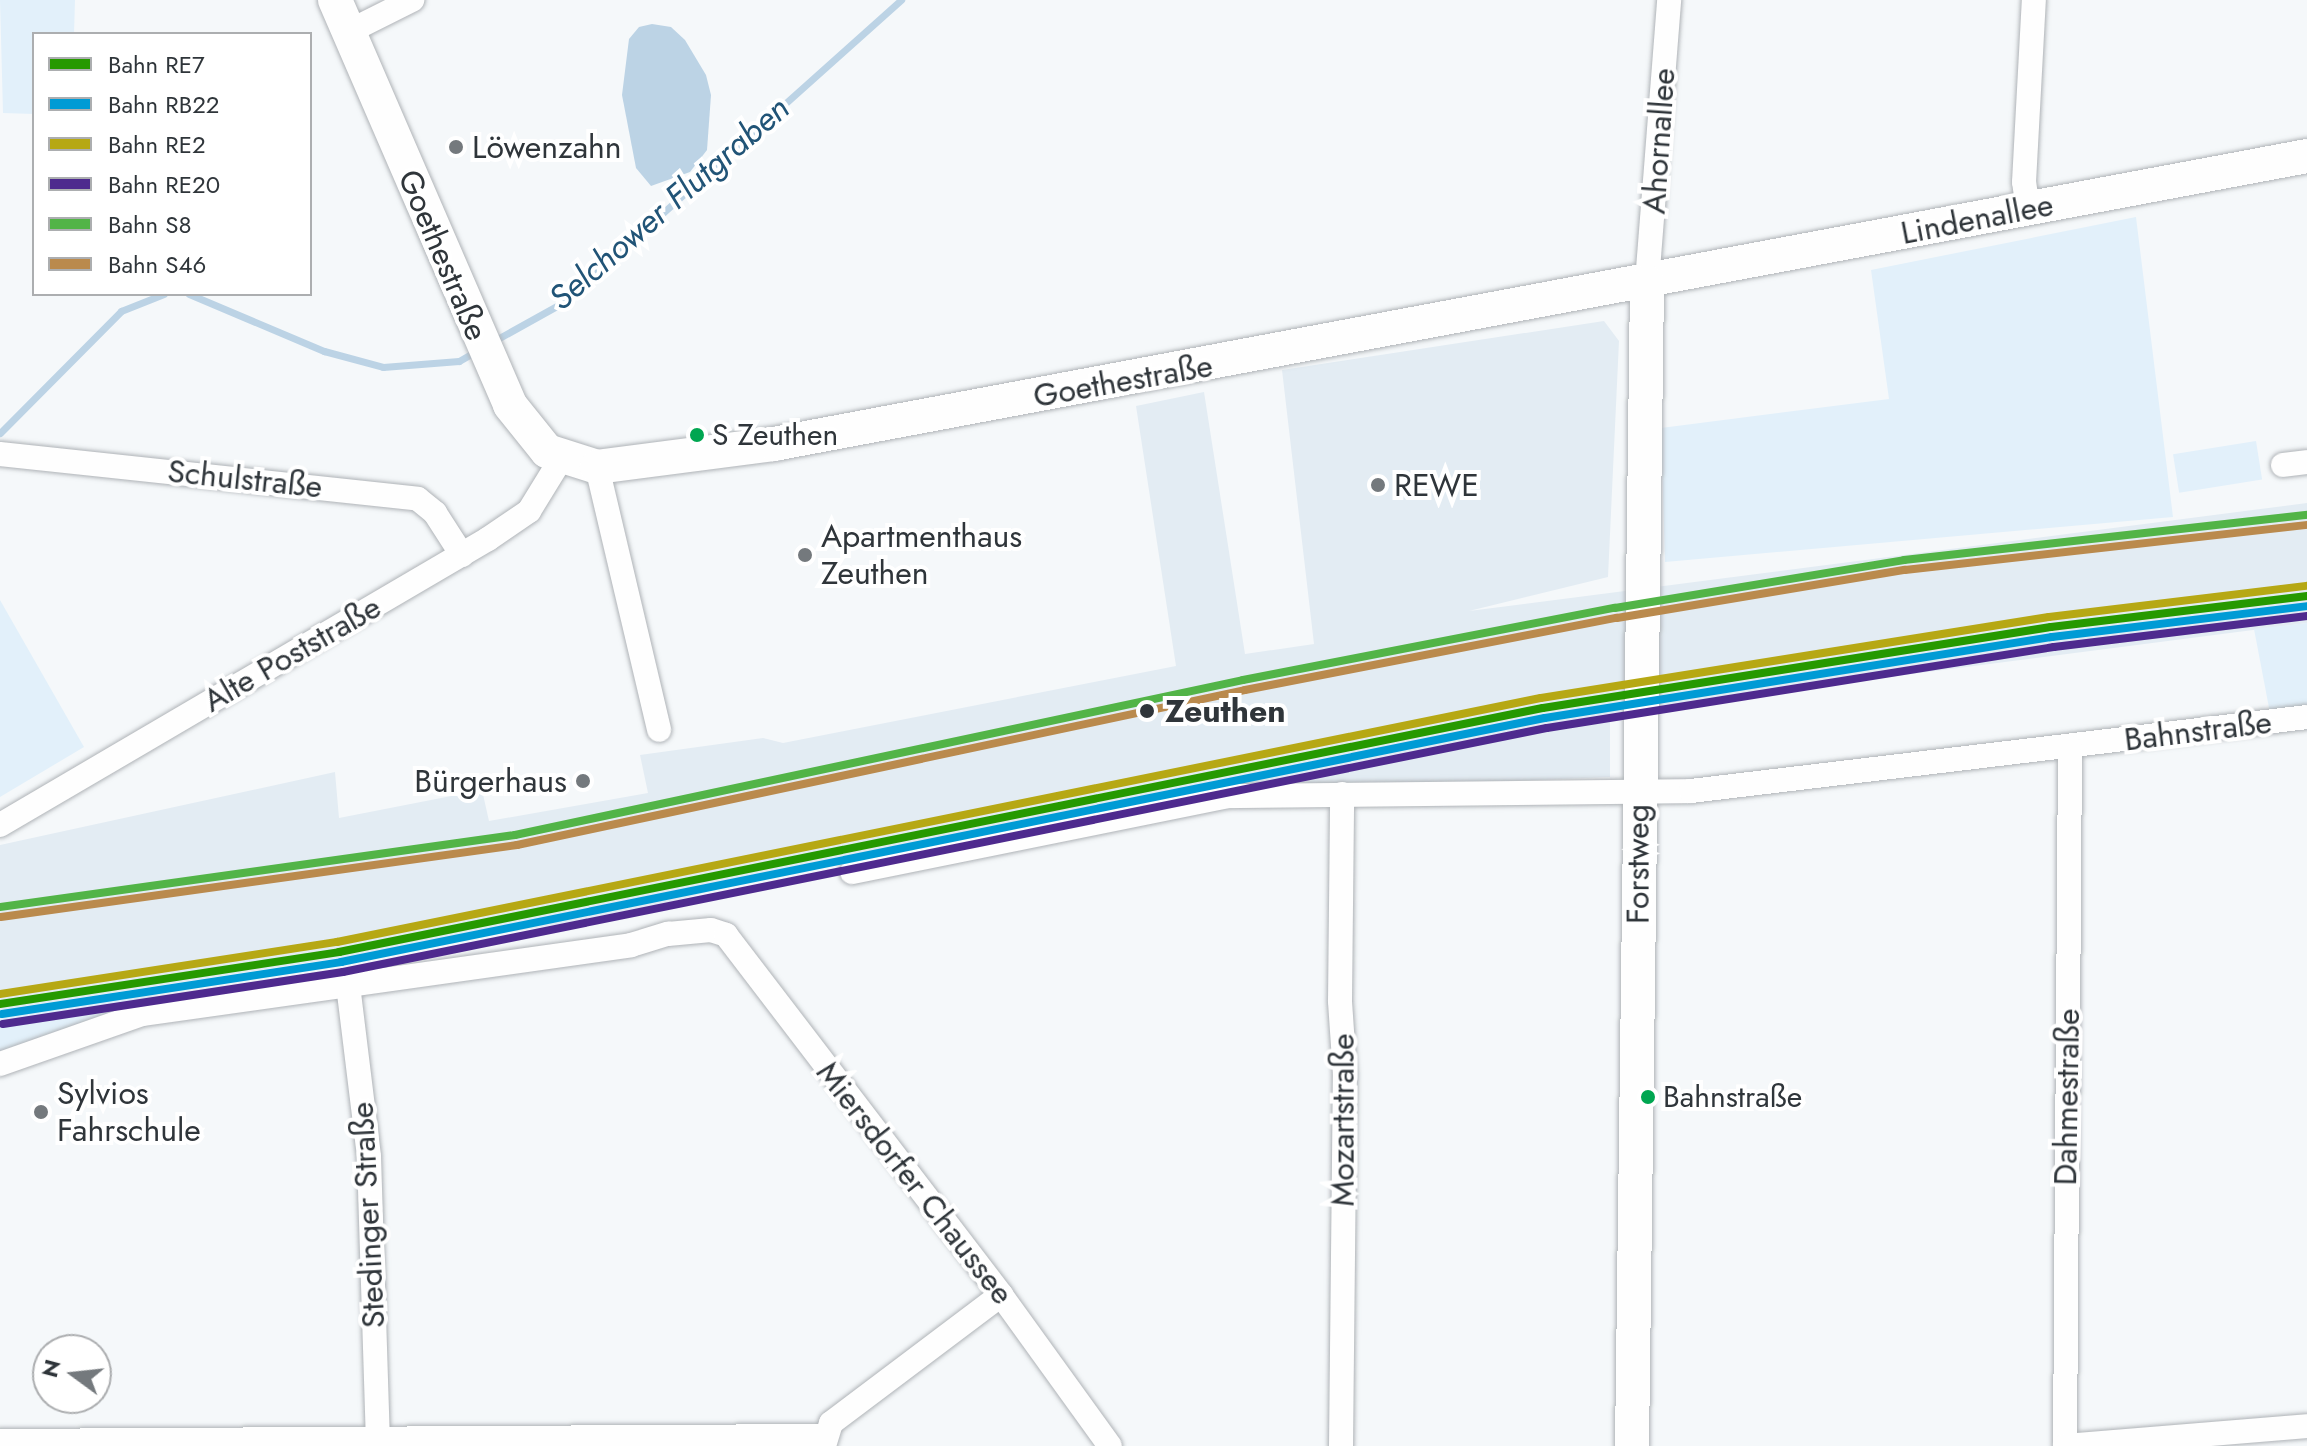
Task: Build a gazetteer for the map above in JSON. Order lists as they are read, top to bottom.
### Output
{
  "streets": {
    "main road": ["Lindenallee", "Goethestraße", "Forstweg"],
    "street": [
      "Ahornallee",
      "Schulstraße",
      "Alte Poststraße",
      "Bahnstraße",
      "Dahmestraße",
      "Mozartstraße",
      "Miersdorfer Chaussee",
      "Stedinger Straße"
    ]
  },
  "crossings": [
    ["Ahornallee", "Lindenallee"],
    ["Ahornallee", "Goethestraße"],
    ["Ahornallee", "Forstweg"],
    ["Lindenallee", "Goethestraße"],
    ["Lindenallee", "Forstweg"],
    ["Goethestraße", "Alte Poststraße"],
    ["Goethestraße", "Forstweg"],
    ["Schulstraße", "Alte Poststraße"],
    ["Bahnstraße", "Forstweg"],
    ["Bahnstraße", "Dahmestraße"],
    ["Bahnstraße", "Mozartstraße"],
    ["Miersdorfer Chaussee", "Stedinger Straße"]
  ],
  "water": ["Selchower Flutgraben"],
  "places": [
    "Löwenzahn",
    "S Zeuthen",
    "REWE",
    "Apartmenthaus Zeuthen",
    "Zeuthen",
    "Bürgerhaus",
    "Bahnstraße",
    "Sylvios Fahrschule"
  ],
  "lines": [
    "rail line S8",
    "rail line S46",
    "rail line RE2",
    "rail line RE7",
    "rail line RB22",
    "rail line RE20"
  ],
  "legend": [
    "Bahn RE7",
    "Bahn RB22",
    "Bahn RE2",
    "Bahn RE20",
    "Bahn S8",
    "Bahn S46"
  ],
  "north": "left"
}
